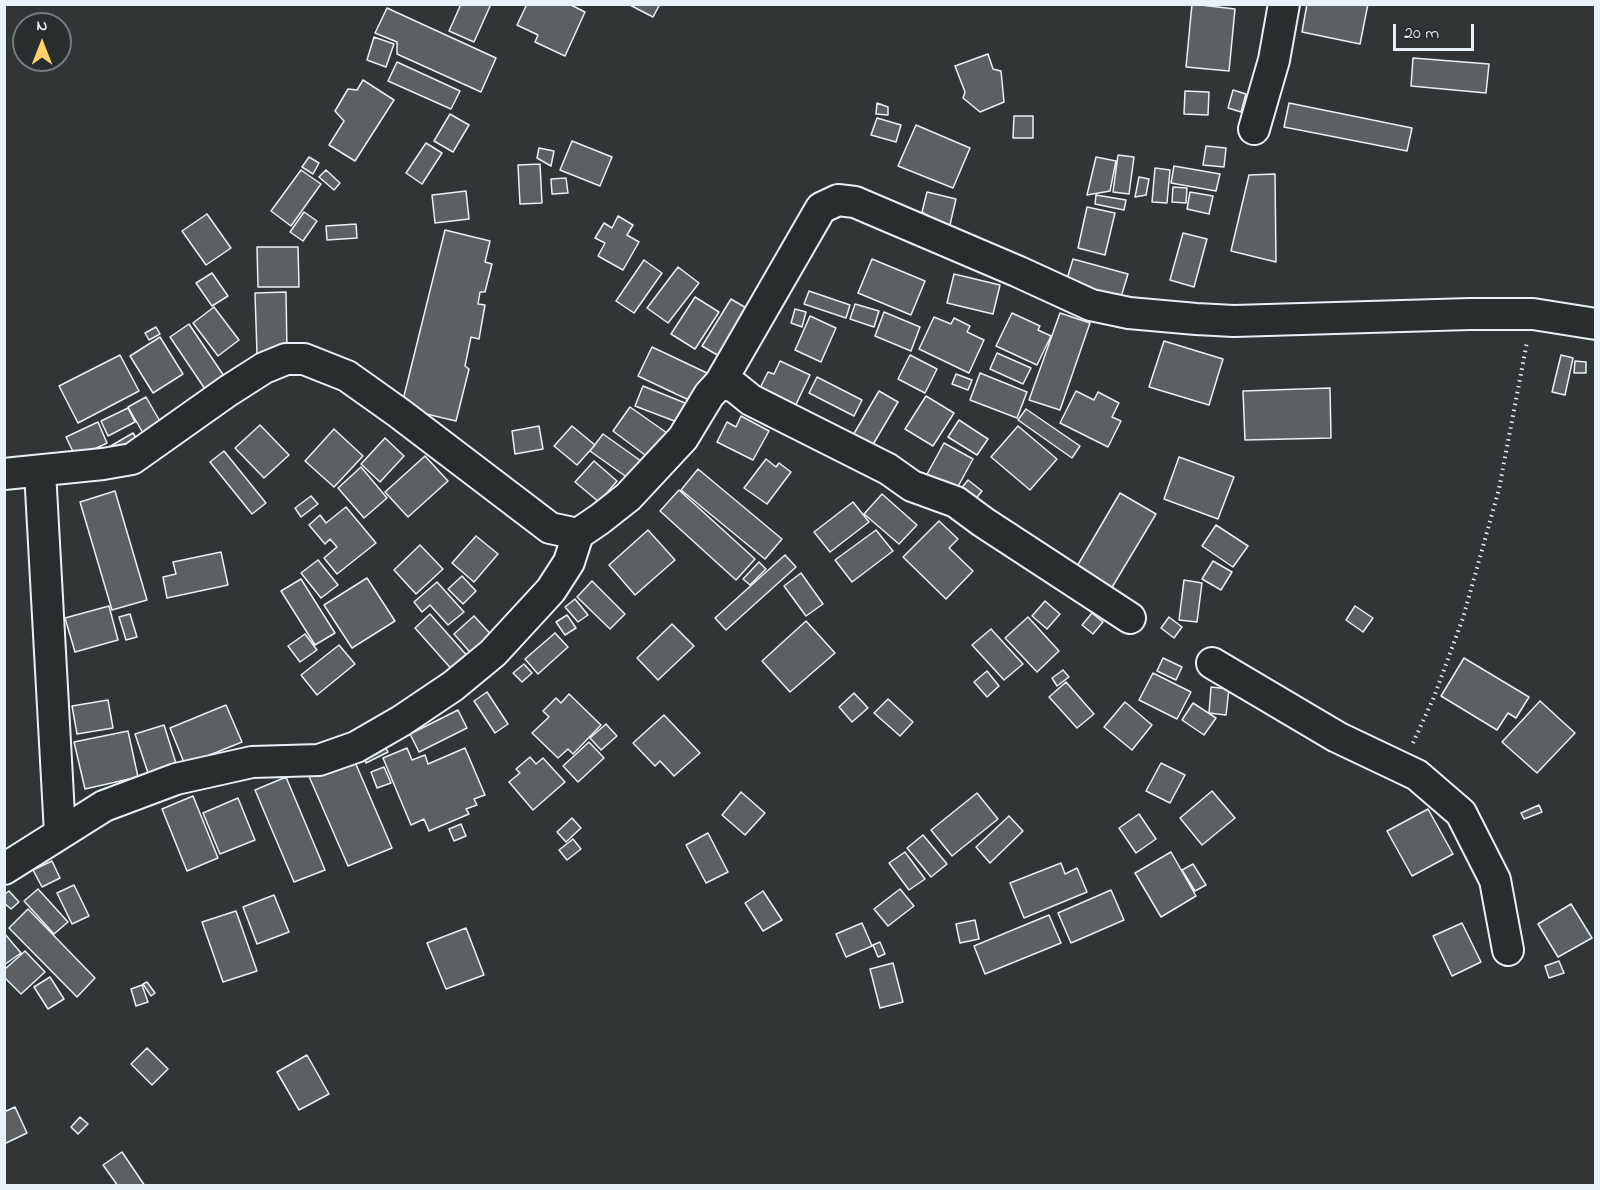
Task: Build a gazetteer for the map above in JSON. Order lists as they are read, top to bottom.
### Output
{
  "scale_bar": "20 m",
  "north": "top"
}
